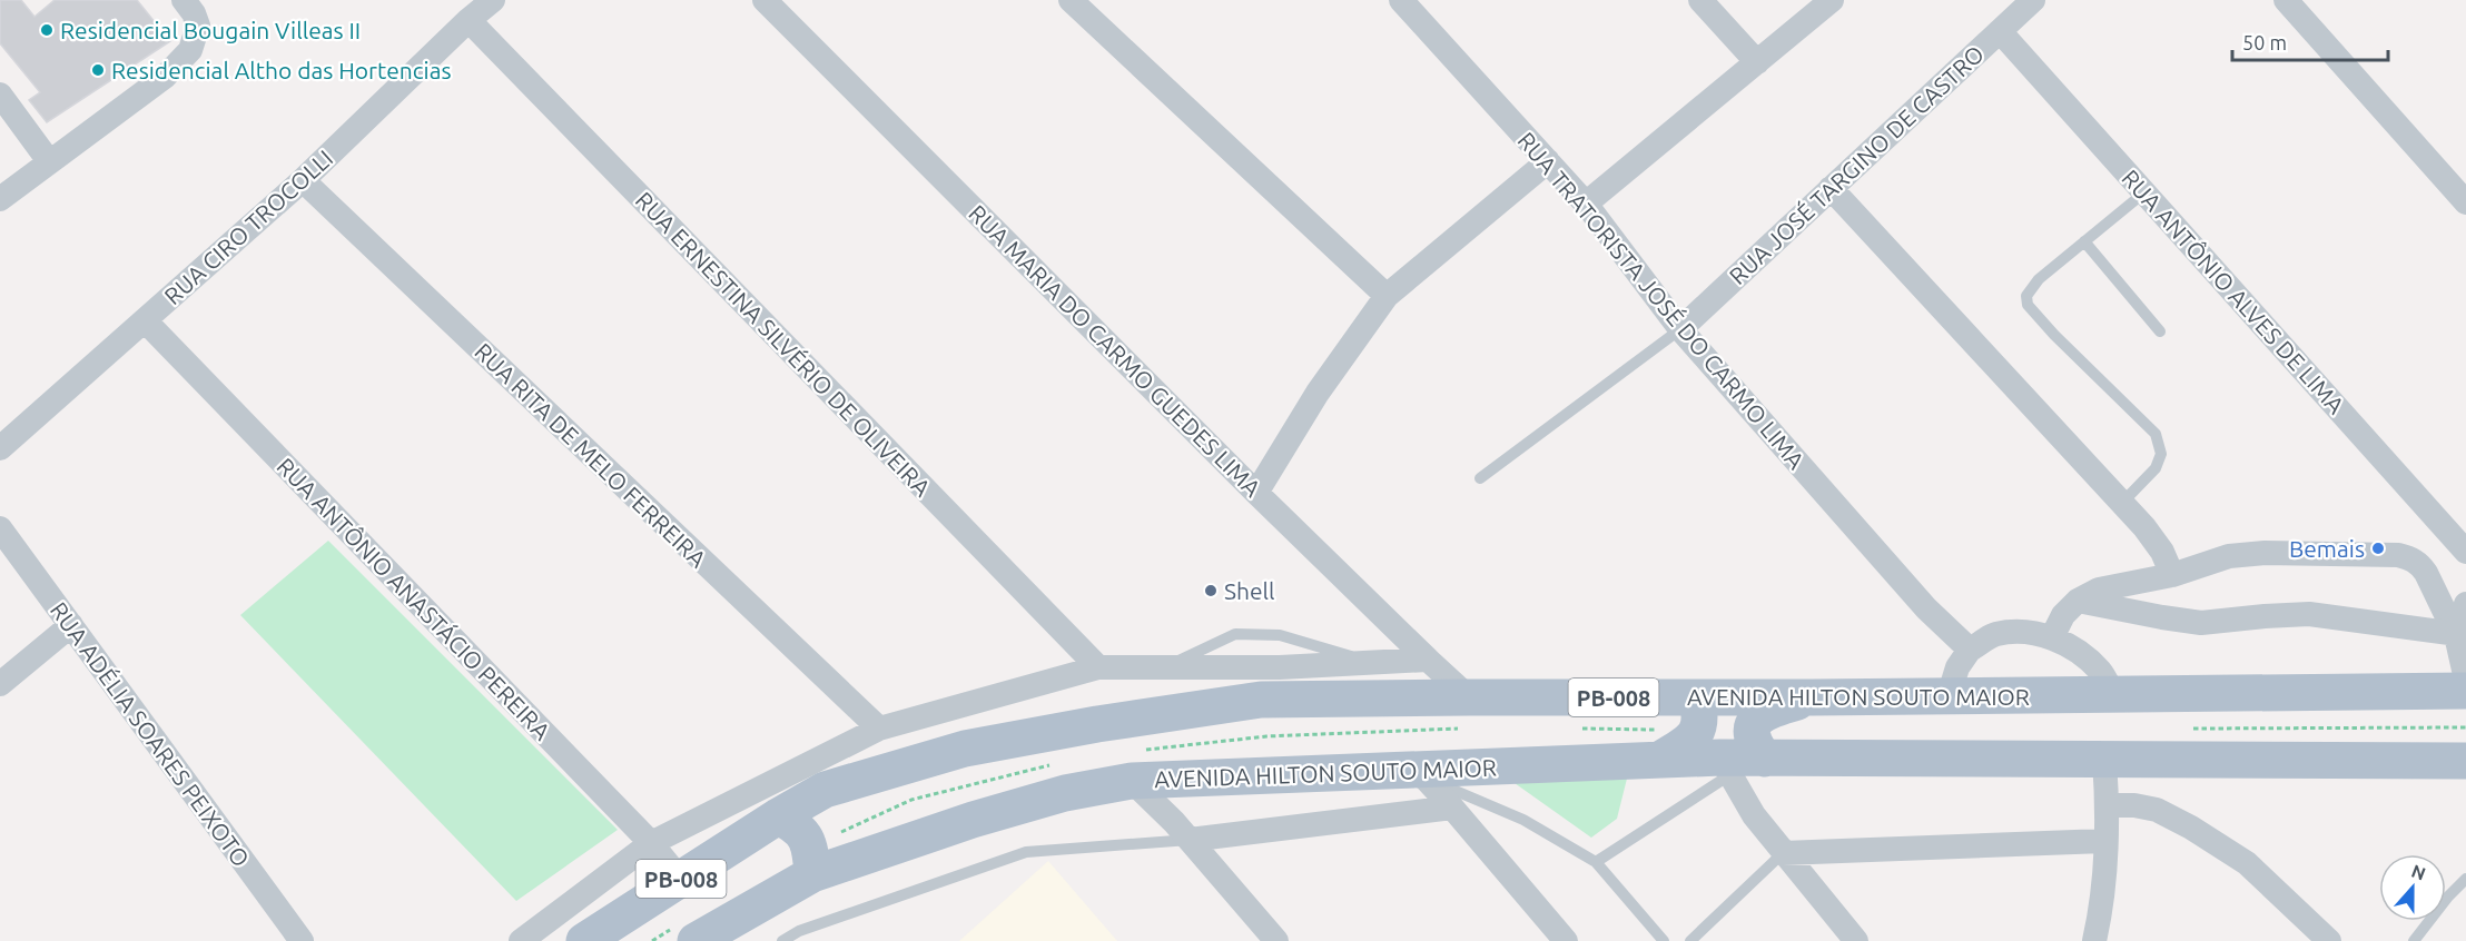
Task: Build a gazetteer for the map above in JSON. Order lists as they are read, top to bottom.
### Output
{
  "streets": {
    "main road": ["AVENIDA HILTON SOUTO MAIOR", "PB-008"],
    "street": [
      "RUA JOSÉ TARGINO DE CASTRO",
      "RUA CIRO TROCOLLI",
      "RUA ANTÔNIO ALVES DE LIMA",
      "RUA TRATORISTA JOSÉ DO CARMO LIMA",
      "RUA ERNESTINA SILVÉRIO DE OLIVEIRA",
      "RUA MARIA DO CARMO GUEDES LIMA",
      "RUA RITA DE MELO FERREIRA",
      "RUA ANTÔNIO ANASTÁCIO PEREIRA",
      "RUA ADÉLIA SOARES PEIXOTO"
    ]
  },
  "crossings": [
    ["RUA JOSÉ TARGINO DE CASTRO", "RUA ANTÔNIO ALVES DE LIMA"],
    ["RUA JOSÉ TARGINO DE CASTRO", "RUA TRATORISTA JOSÉ DO CARMO LIMA"],
    ["RUA CIRO TROCOLLI", "RUA ERNESTINA SILVÉRIO DE OLIVEIRA"],
    ["RUA CIRO TROCOLLI", "RUA RITA DE MELO FERREIRA"],
    ["RUA CIRO TROCOLLI", "RUA ANTÔNIO ANASTÁCIO PEREIRA"],
    ["RUA MARIA DO CARMO GUEDES LIMA", "AVENIDA HILTON SOUTO MAIOR"],
    ["RUA ANTÔNIO ANASTÁCIO PEREIRA", "AVENIDA HILTON SOUTO MAIOR"]
  ],
  "places": [
    "Residencial Bougain Villeas II",
    "Residencial Altho das Hortencias",
    "Bemais",
    "Shell"
  ],
  "scale_bar": "50 m",
  "north": "top"
}
